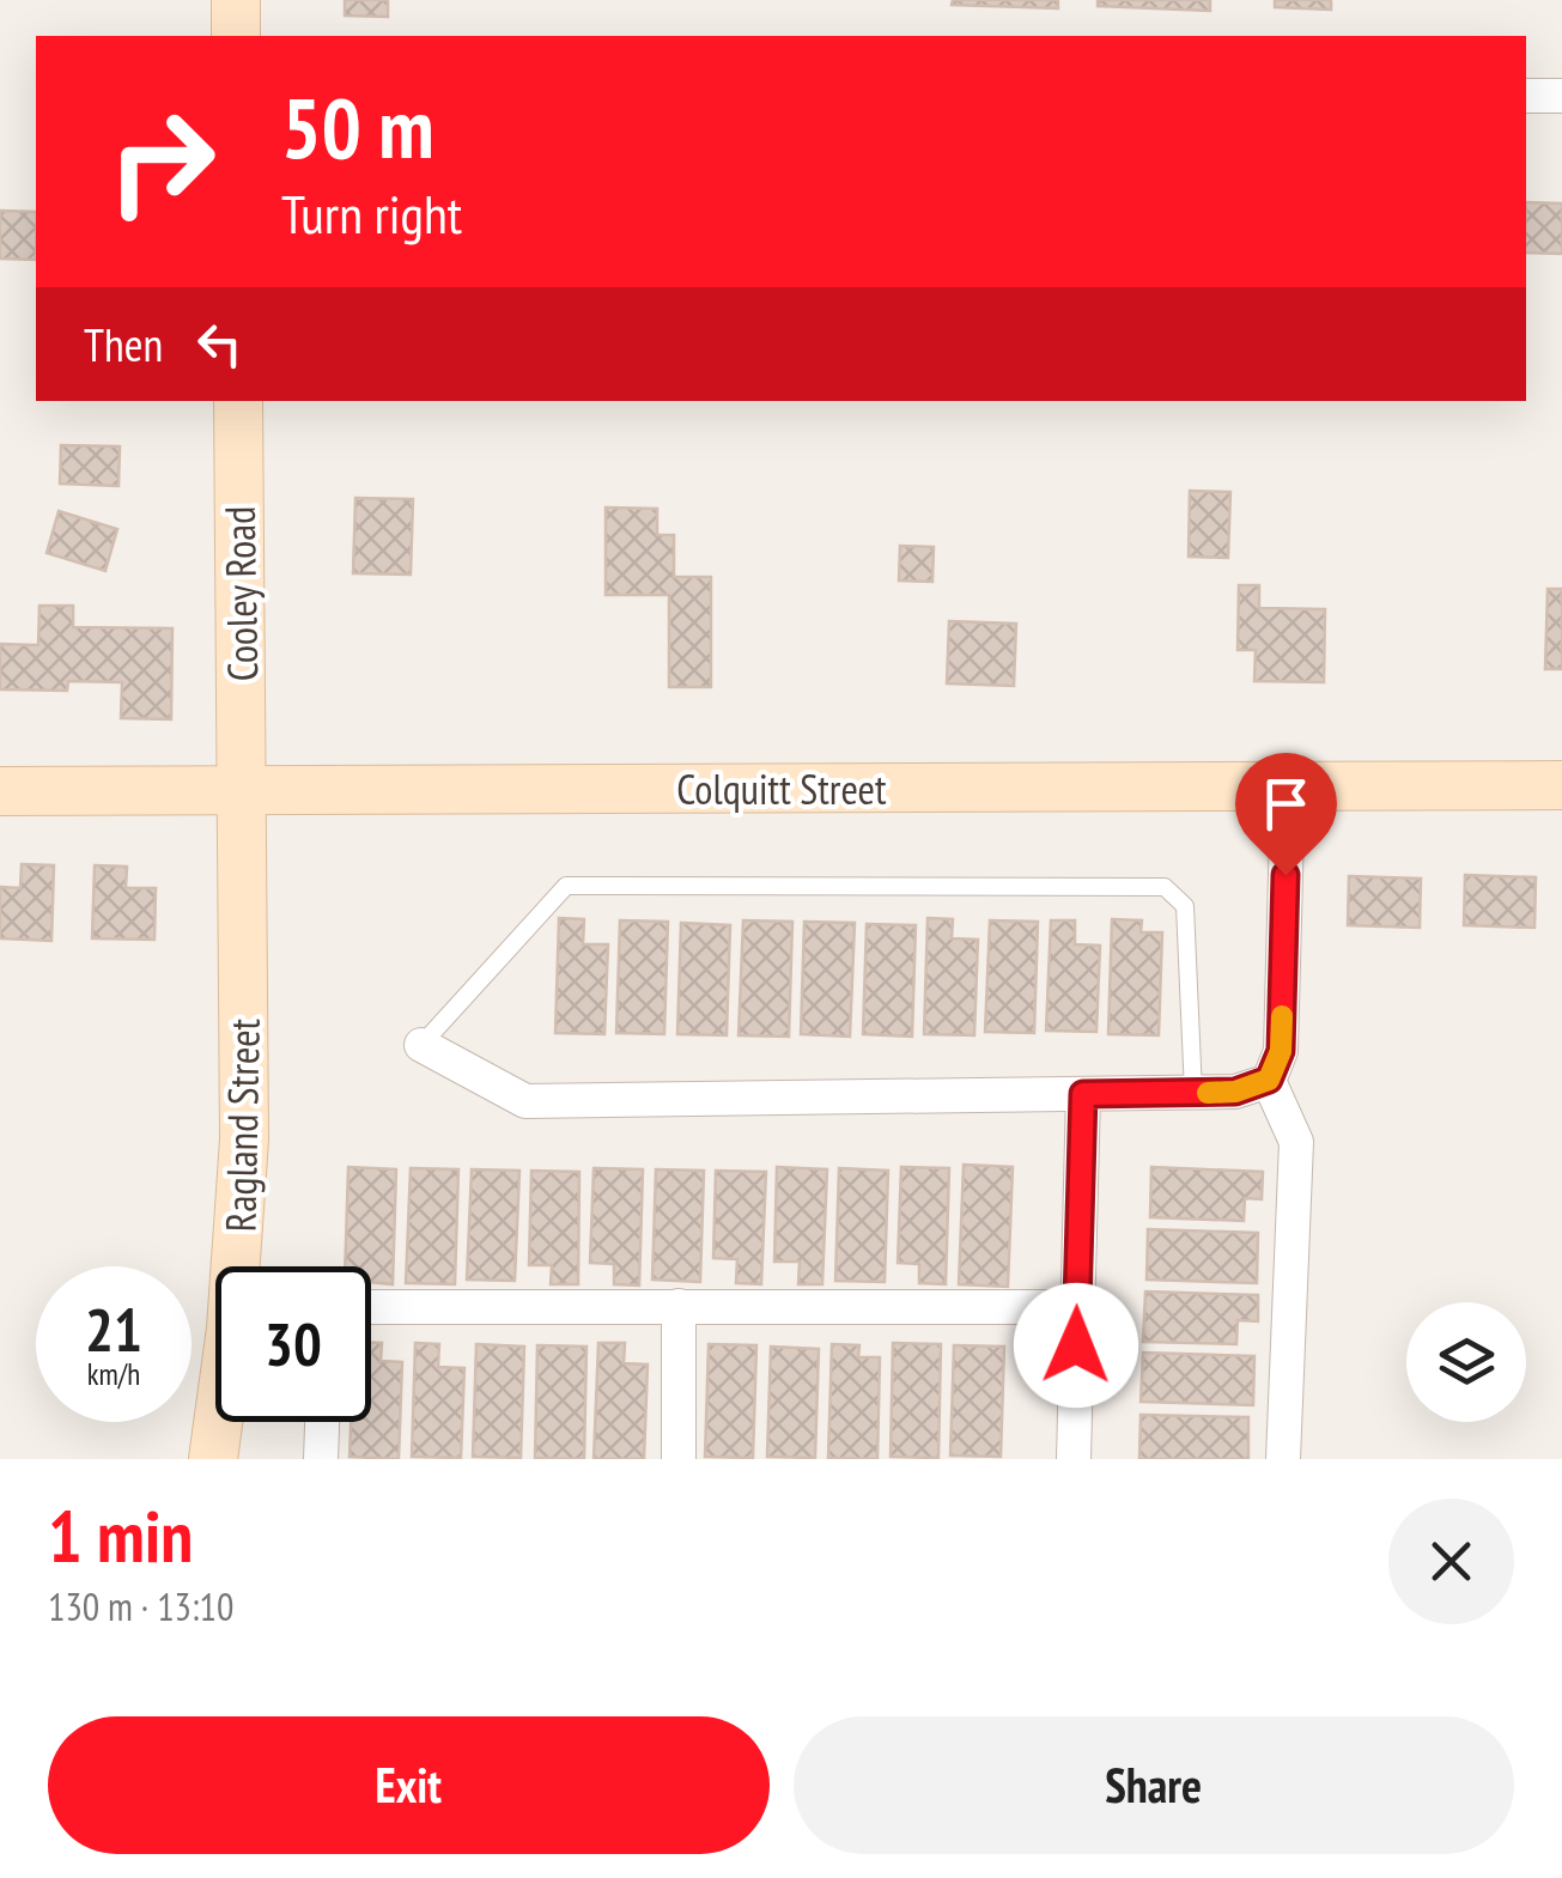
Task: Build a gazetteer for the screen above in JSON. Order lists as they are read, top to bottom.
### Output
{
  "streets": {
    "street": ["Cooley Road", "Colquitt Street", "Ragland Street"]
  },
  "crossings": [
    ["Cooley Road", "Colquitt Street"],
    ["Cooley Road", "Ragland Street"],
    ["Colquitt Street", "Ragland Street"]
  ],
  "page": {
    "turn": ["50 m", "Turn right"],
    "then": "Then",
    "speed": "21 km/h",
    "limit": "30",
    "heading": ["1 min", "130 m · 13:10"],
    "buttons": ["Exit", "Share"]
  }
}
